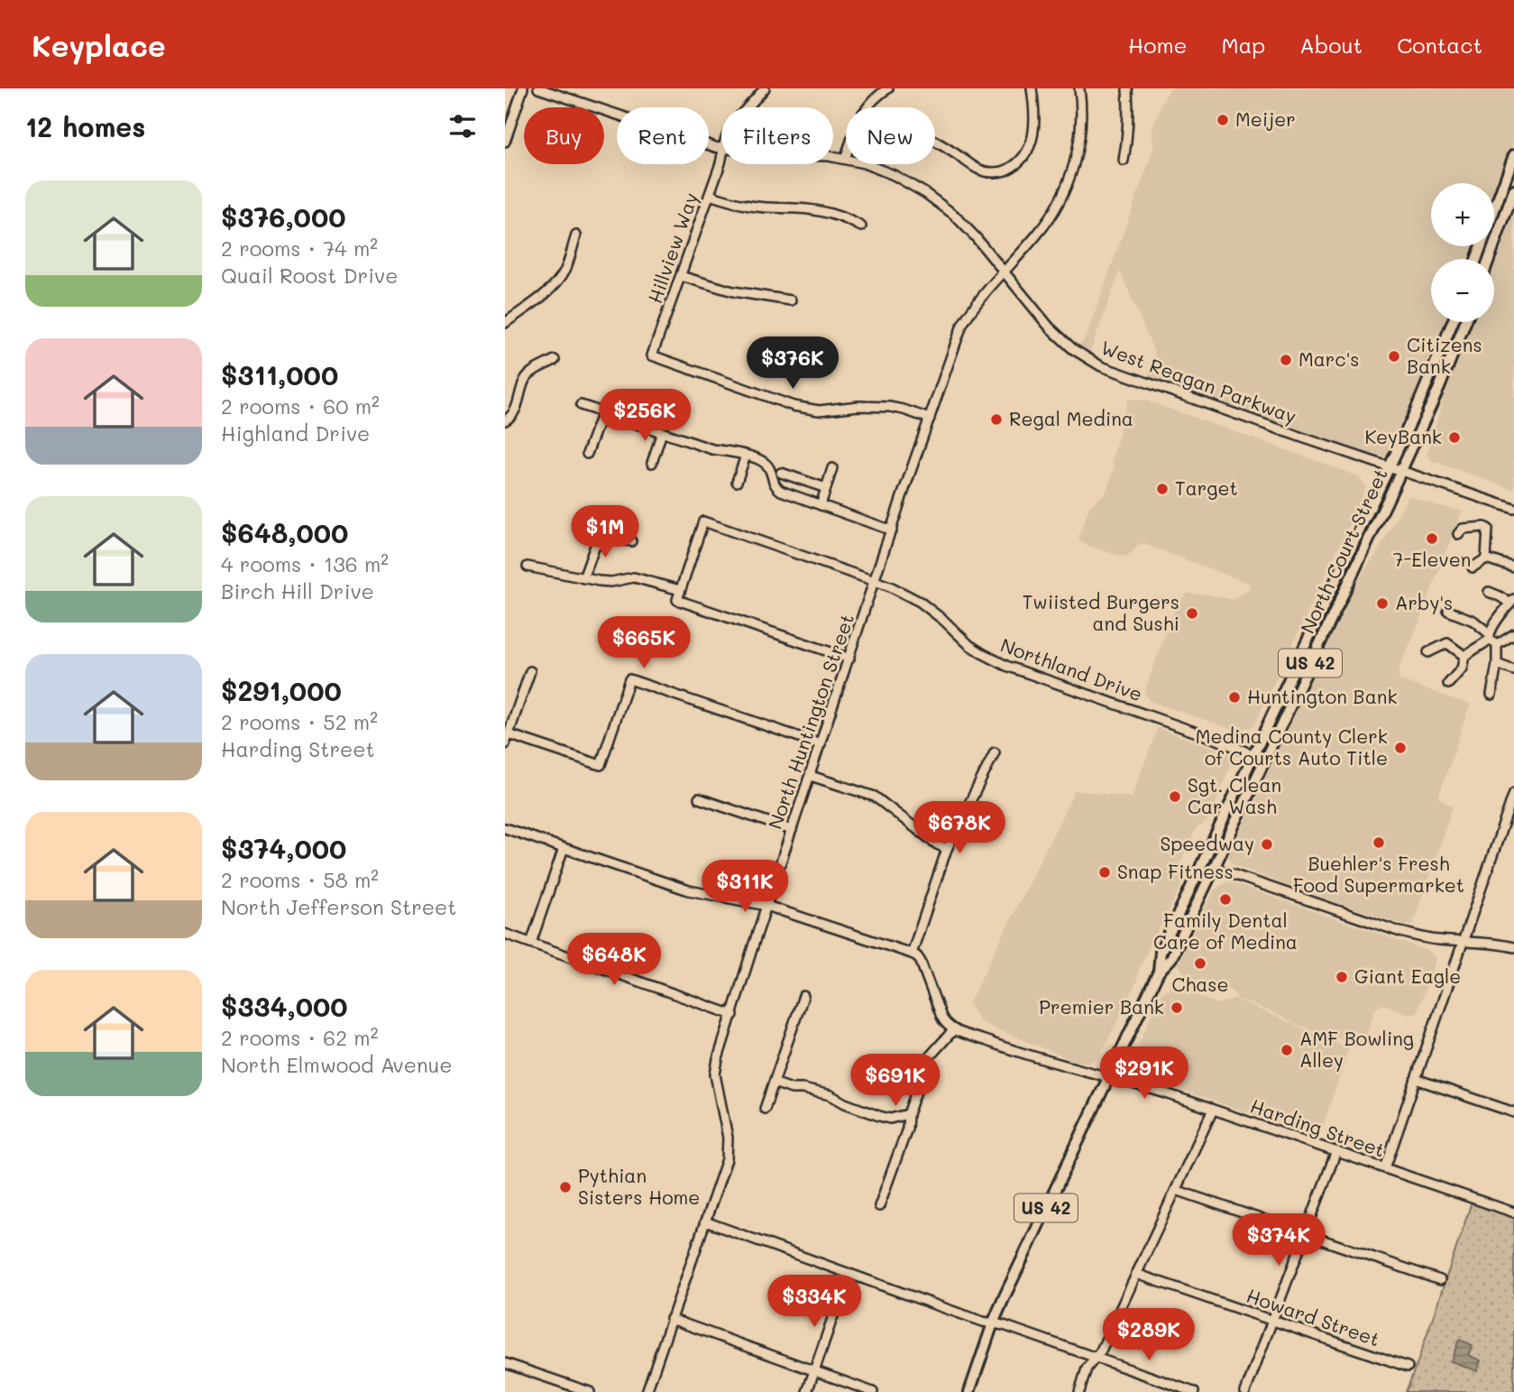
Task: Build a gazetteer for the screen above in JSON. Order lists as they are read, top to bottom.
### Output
{
  "streets": {
    "main road": ["North Court Street", "US 42"],
    "street": [
      "Hillview Way",
      "West Reagan Parkway",
      "Northland Drive",
      "North Huntington Street",
      "Harding Street",
      "Howard Street"
    ]
  },
  "crossings": [
    ["Hillview Way", "North Huntington Street"],
    ["West Reagan Parkway", "North Court Street"],
    ["West Reagan Parkway", "North Huntington Street"],
    ["North Court Street", "Northland Drive"],
    ["North Court Street", "Harding Street"],
    ["Northland Drive", "North Huntington Street"]
  ],
  "places": [
    "Meijer",
    "Citizens Bank",
    "Marc's",
    "Regal Medina",
    "KeyBank",
    "Target",
    "7-Eleven",
    "Arby's",
    "Twiisted Burgers and Sushi",
    "Huntington Bank",
    "Medina County Clerk of Courts Auto Title",
    "Sgt. Clean Car Wash",
    "Buehler's Fresh Food Supermarket",
    "Speedway",
    "Snap Fitness",
    "Family Dental Care of Medina",
    "Chase",
    "Giant Eagle",
    "Premier Bank",
    "AMF Bowling Alley",
    "Pythian Sisters Home"
  ],
  "page": {
    "header": "Keyplace",
    "nav": [
      "Home",
      "Map",
      "About",
      "Contact"
    ],
    "heading": "12 homes",
    "chip": [
      "Buy",
      "Rent",
      "Filters",
      "New"
    ],
    "list": [
      {
        "name": "$376,000",
        "note": "2 rooms · 74 m² · Quail Roost Drive"
      },
      {
        "name": "$311,000",
        "note": "2 rooms · 60 m² · Highland Drive"
      },
      {
        "name": "$648,000",
        "note": "4 rooms · 136 m² · Birch Hill Drive"
      },
      {
        "name": "$291,000",
        "note": "2 rooms · 52 m² · Harding Street"
      },
      {
        "name": "$374,000",
        "note": "2 rooms · 58 m² · North Jefferson Street"
      },
      {
        "name": "$334,000",
        "note": "2 rooms · 62 m² · North Elmwood Avenue"
      }
    ],
    "map_buttons": ["+", "−"],
    "price": [
      "$376K",
      "$256K",
      "$1M",
      "$665K",
      "$678K",
      "$311K",
      "$648K",
      "$291K",
      "$691K",
      "$374K",
      "$334K",
      "$289K"
    ]
  }
}
